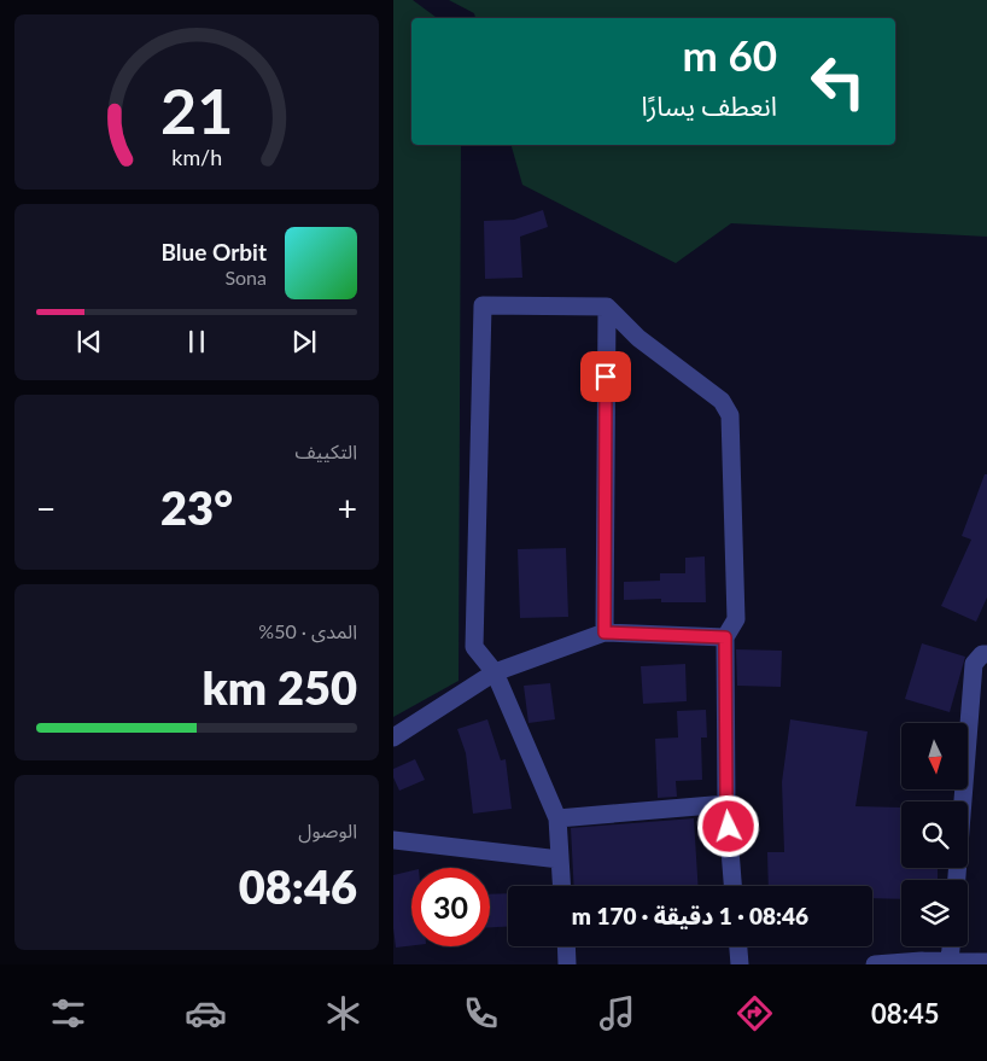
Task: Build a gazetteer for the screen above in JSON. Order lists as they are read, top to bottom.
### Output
{
  "north": "bottom",
  "page": {
    "turn": ["60 m", "انعطف يسارًا"],
    "song": ["Blue Orbit", "Sona"],
    "tile": [
      "التكييف",
      ["المدى · 50%", "250 km"],
      ["الوصول", "08:46"]
    ],
    "heat": ["−", "23°", "+"],
    "limit": "30",
    "trip": "08:46 · 1 دقيقة · 170 m",
    "tabs": "08:45",
    "gauge": ["21", "km/h"]
  }
}
